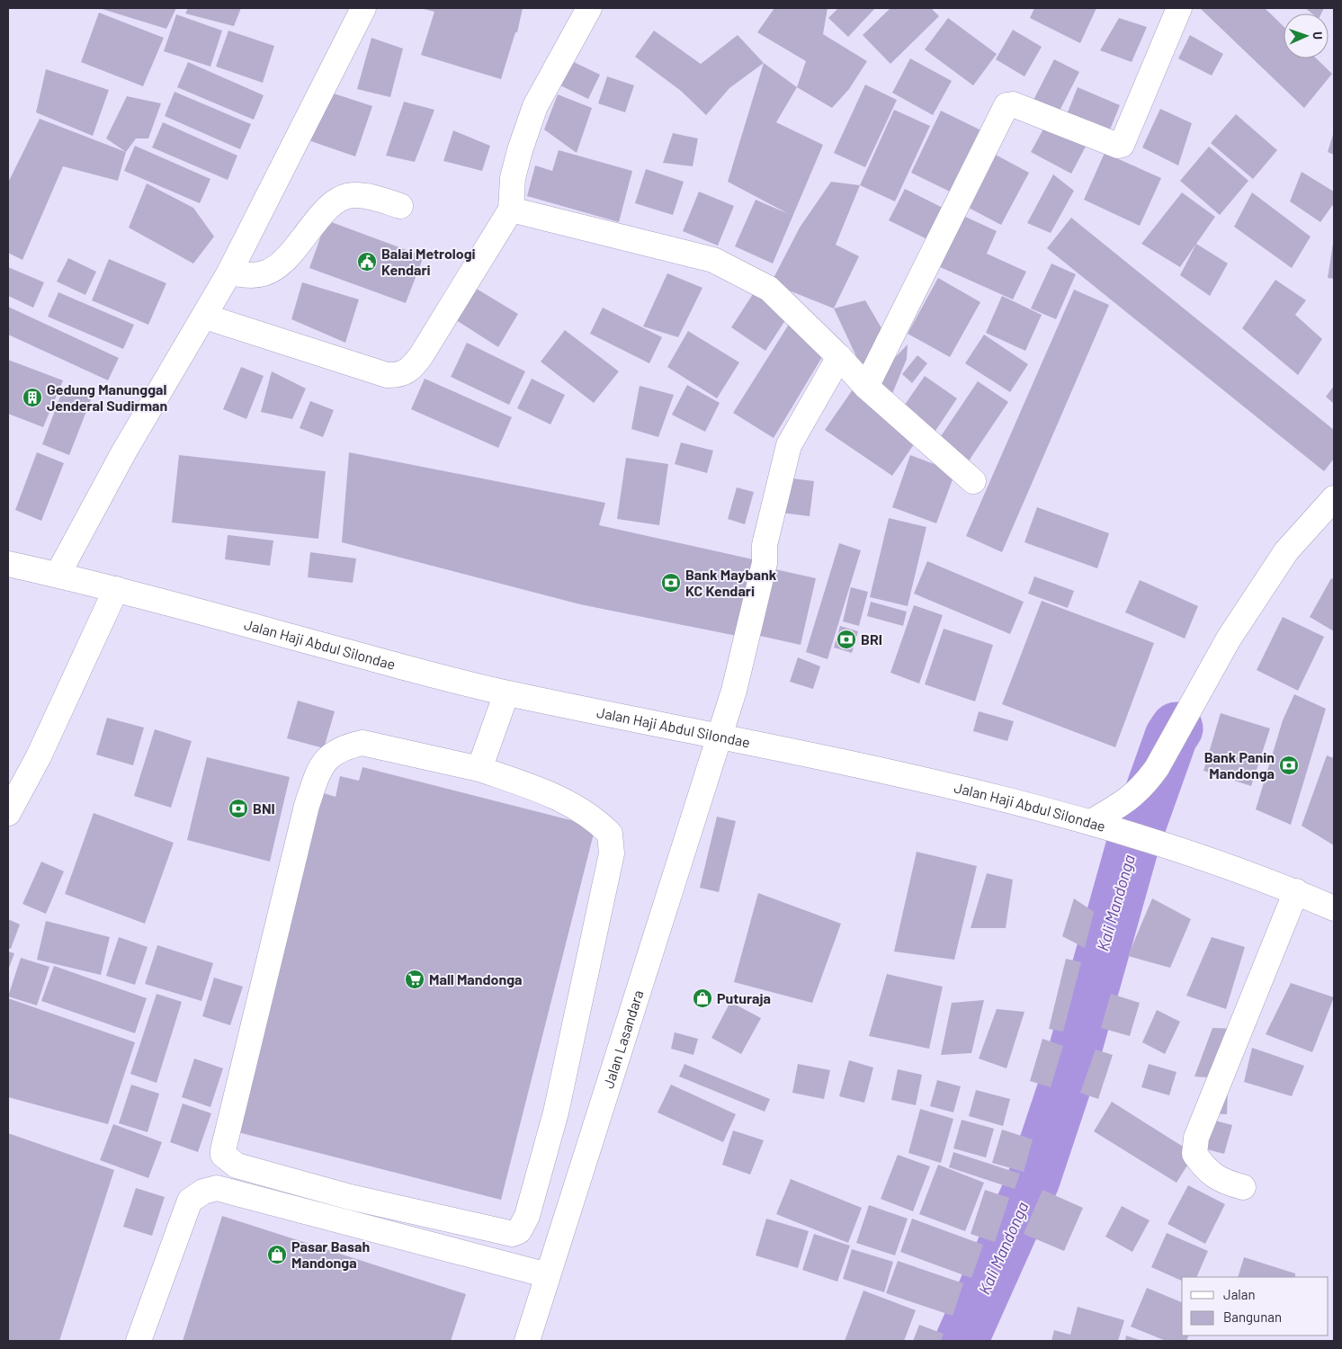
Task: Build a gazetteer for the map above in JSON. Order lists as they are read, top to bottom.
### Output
{
  "streets": {
    "main road": ["Jalan Haji Abdul Silondae", "Jalan Lasandara"]
  },
  "crossings": [
    ["Jalan Haji Abdul Silondae", "Jalan Lasandara"]
  ],
  "water": ["Kali Mandonga"],
  "places": {
    "public building": ["Balai Metrologi Kendari"],
    "building": ["Gedung Manunggal Jenderal Sudirman"],
    "bank": [
      "Bank Maybank KC Kendari",
      "BRI",
      "Bank Panin Mandonga",
      "BNI"
    ],
    "supermarket": ["Mall Mandonga"],
    "shop": ["Puturaja", "Pasar Basah Mandonga"]
  },
  "legend": ["Jalan", "Bangunan"],
  "north": "right"
}
